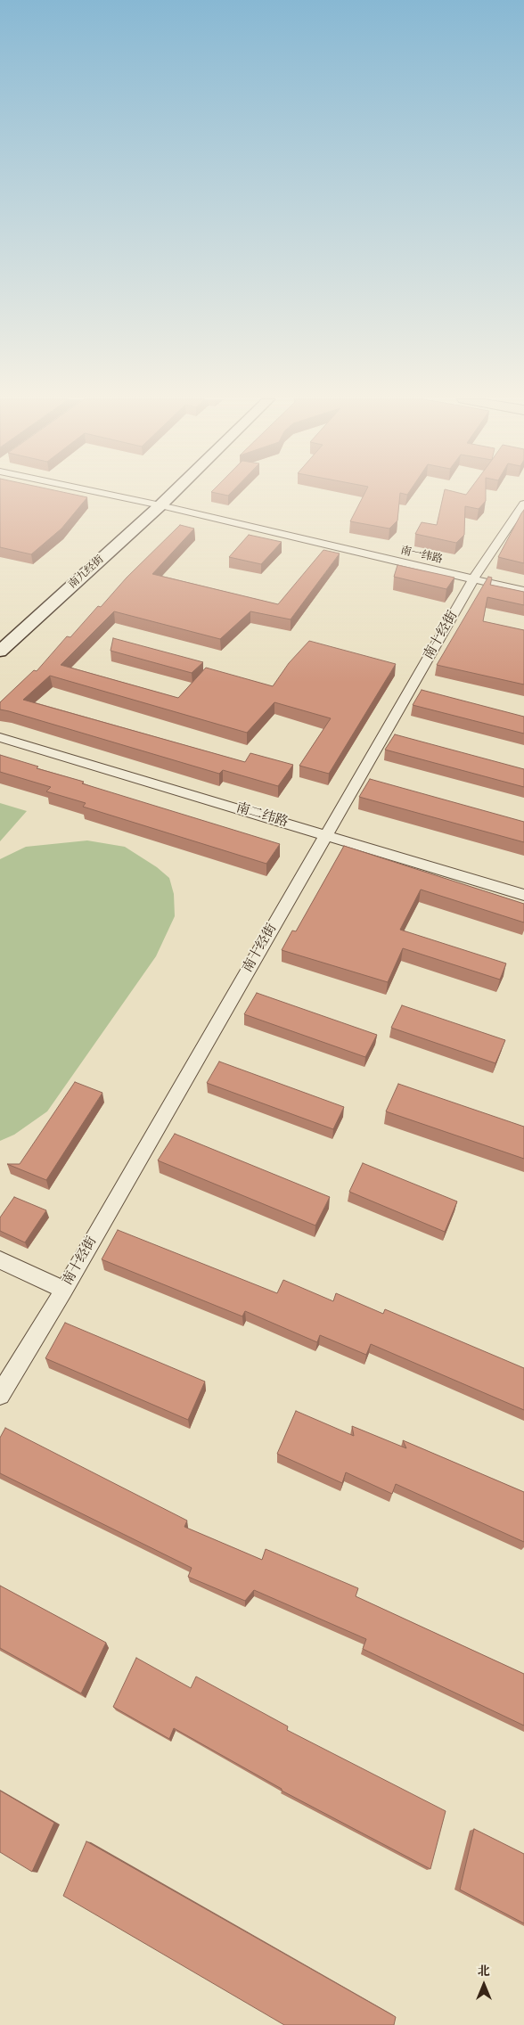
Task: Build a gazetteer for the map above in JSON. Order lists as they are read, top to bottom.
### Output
{
  "streets": {
    "main road": ["南九经街"],
    "street": ["南一纬路", "南十经街", "南二纬路"]
  },
  "crossings": [
    ["南一纬路", "南九经街"],
    ["南一纬路", "南十经街"],
    ["南十经街", "南二纬路"]
  ],
  "north": "top"
}
